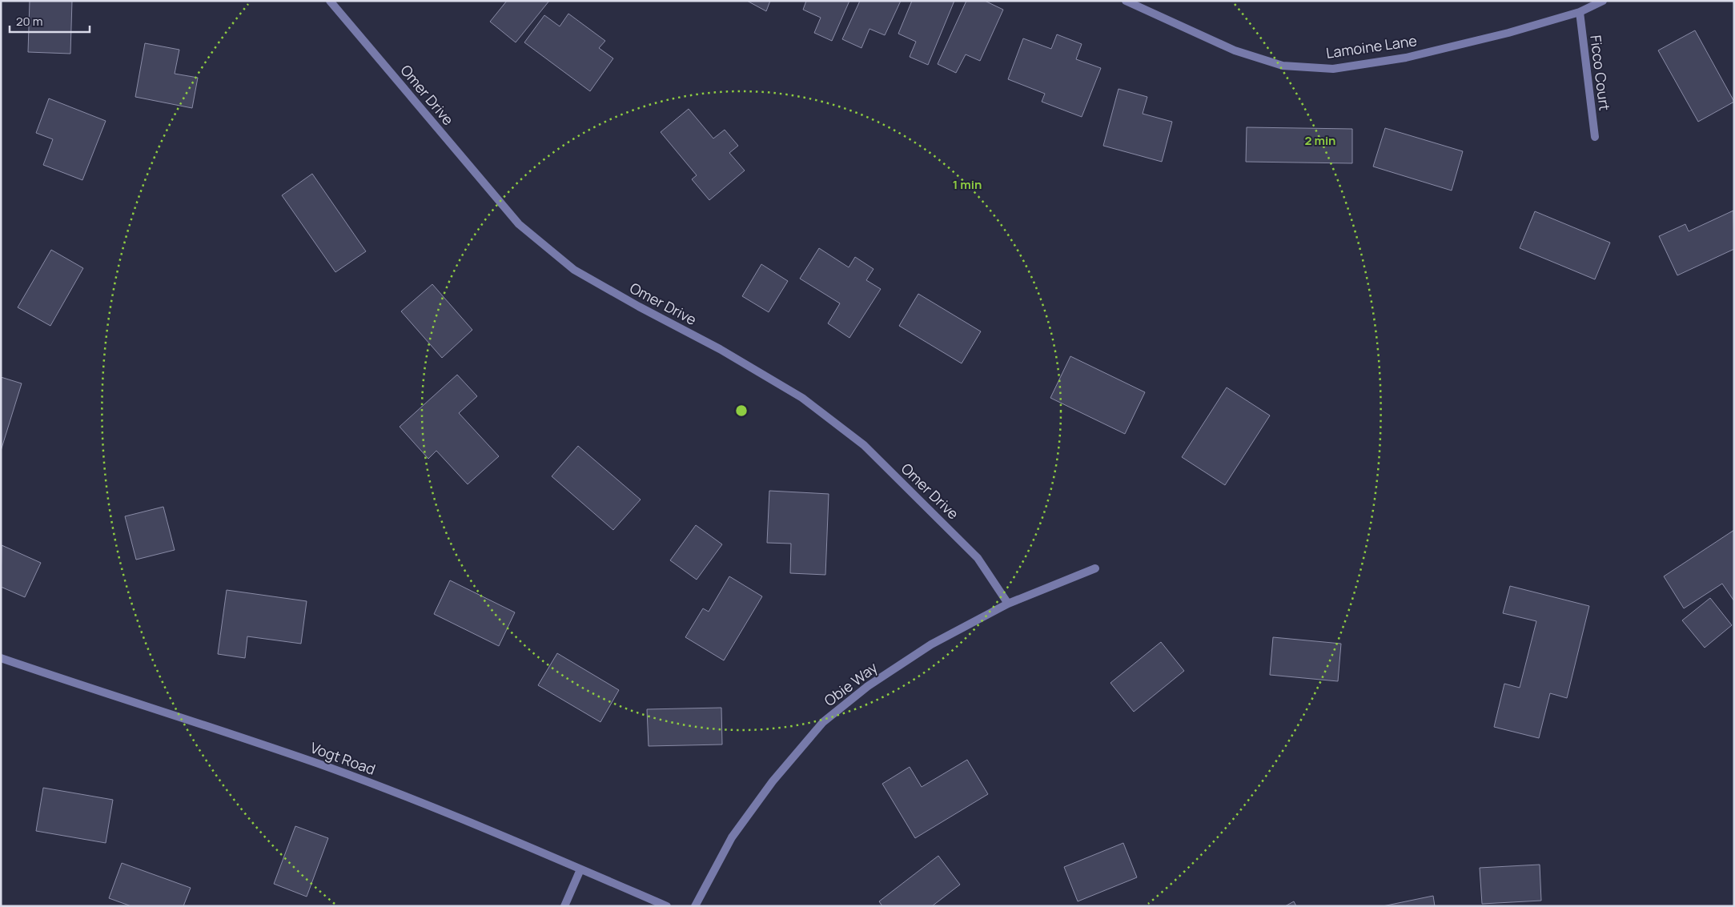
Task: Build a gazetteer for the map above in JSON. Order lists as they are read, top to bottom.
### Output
{
  "streets": {
    "street": [
      "Lamoine Lane",
      "Ficco Court",
      "Omer Drive",
      "Obie Way",
      "Vogt Road"
    ]
  },
  "crossings": [
    ["Lamoine Lane", "Ficco Court"],
    ["Omer Drive", "Obie Way"]
  ],
  "scale_bar": "20 m",
  "rings": ["2 min", "1 min"]
}
